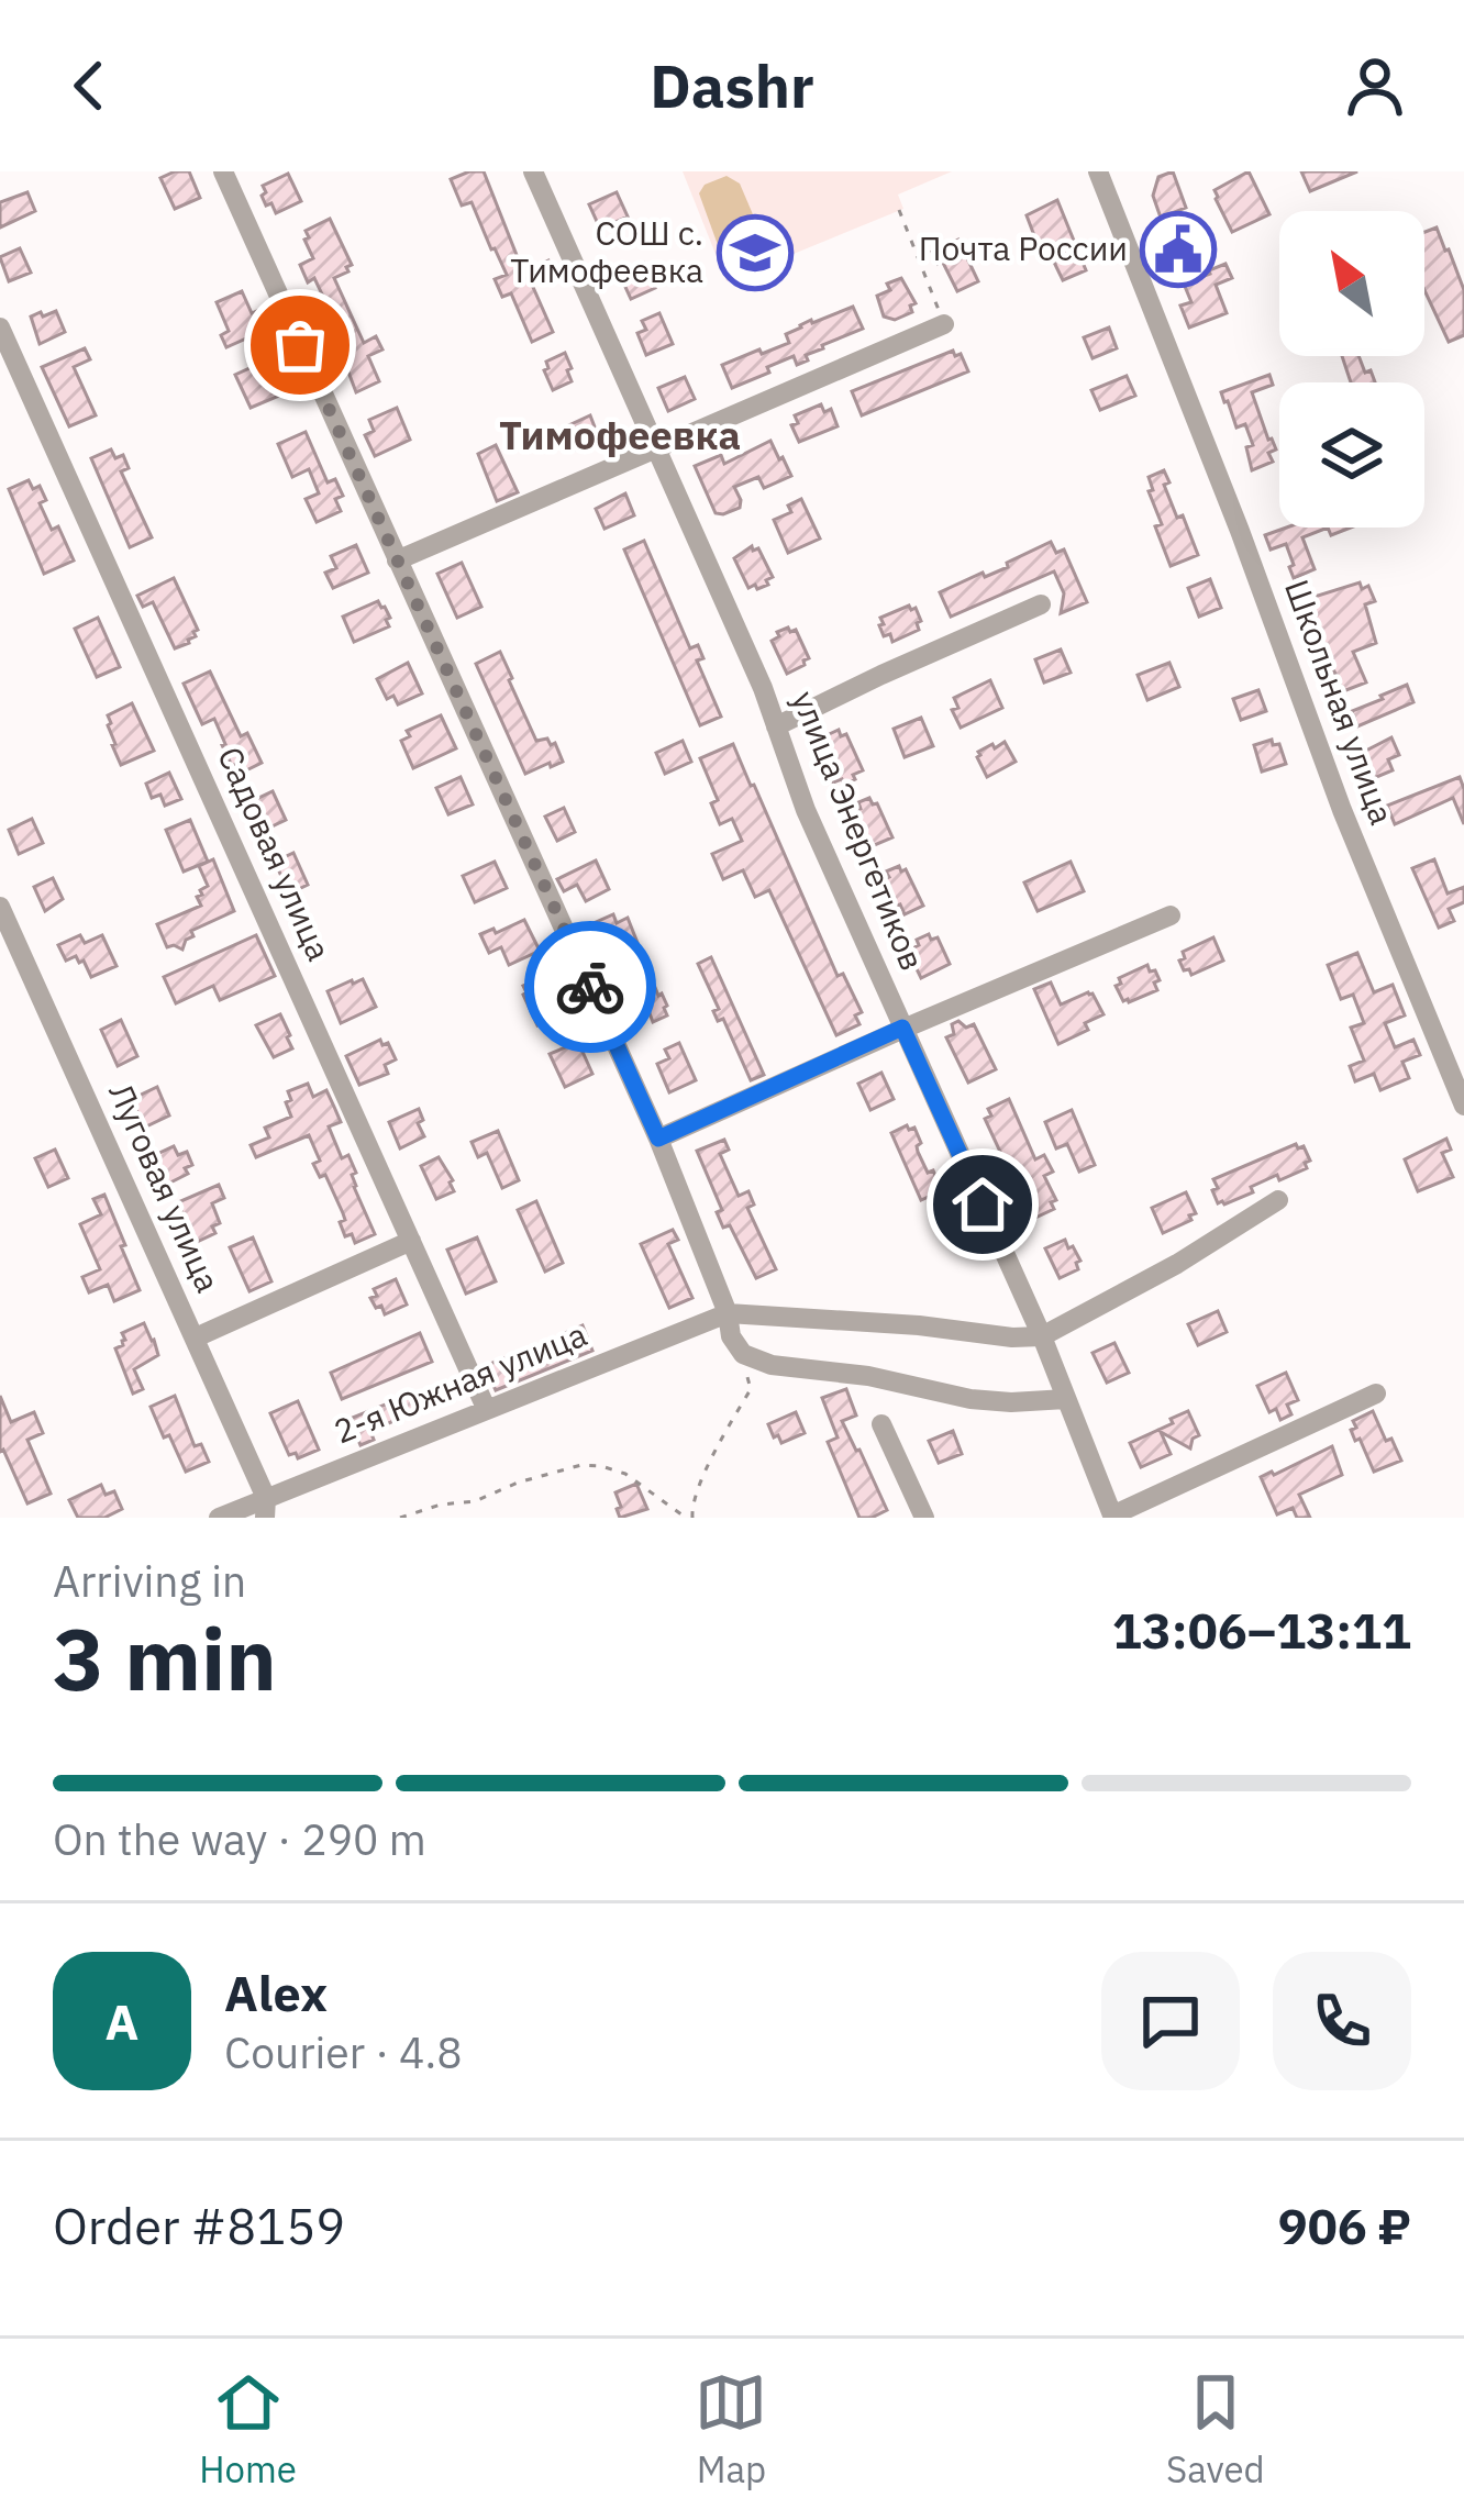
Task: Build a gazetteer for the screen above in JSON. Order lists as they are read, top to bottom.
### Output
{
  "streets": {
    "street": [
      "Школьная улица",
      "улица Энергетиков",
      "Садовая улица",
      "Луговая улица",
      "2-я Южная улица"
    ]
  },
  "crossings": [
    ["Садовая улица", "2-я Южная улица"],
    ["Луговая улица", "2-я Южная улица"]
  ],
  "districts": ["Тимофеевка"],
  "places": {
    "public building": ["Почта России"],
    "school or university": ["СОШ с. Тимофеевка"]
  },
  "north": "top left",
  "page": {
    "header": "Dashr",
    "heading": ["3 min", "Arriving in", "13:06–13:11"],
    "panel": [
      "Alex",
      "Courier · 4.8",
      "Order #8159",
      "906 ₽"
    ],
    "bar": "On the way · 290 m",
    "round": "A",
    "tabs": ["Home", "Map", "Saved"]
  }
}
